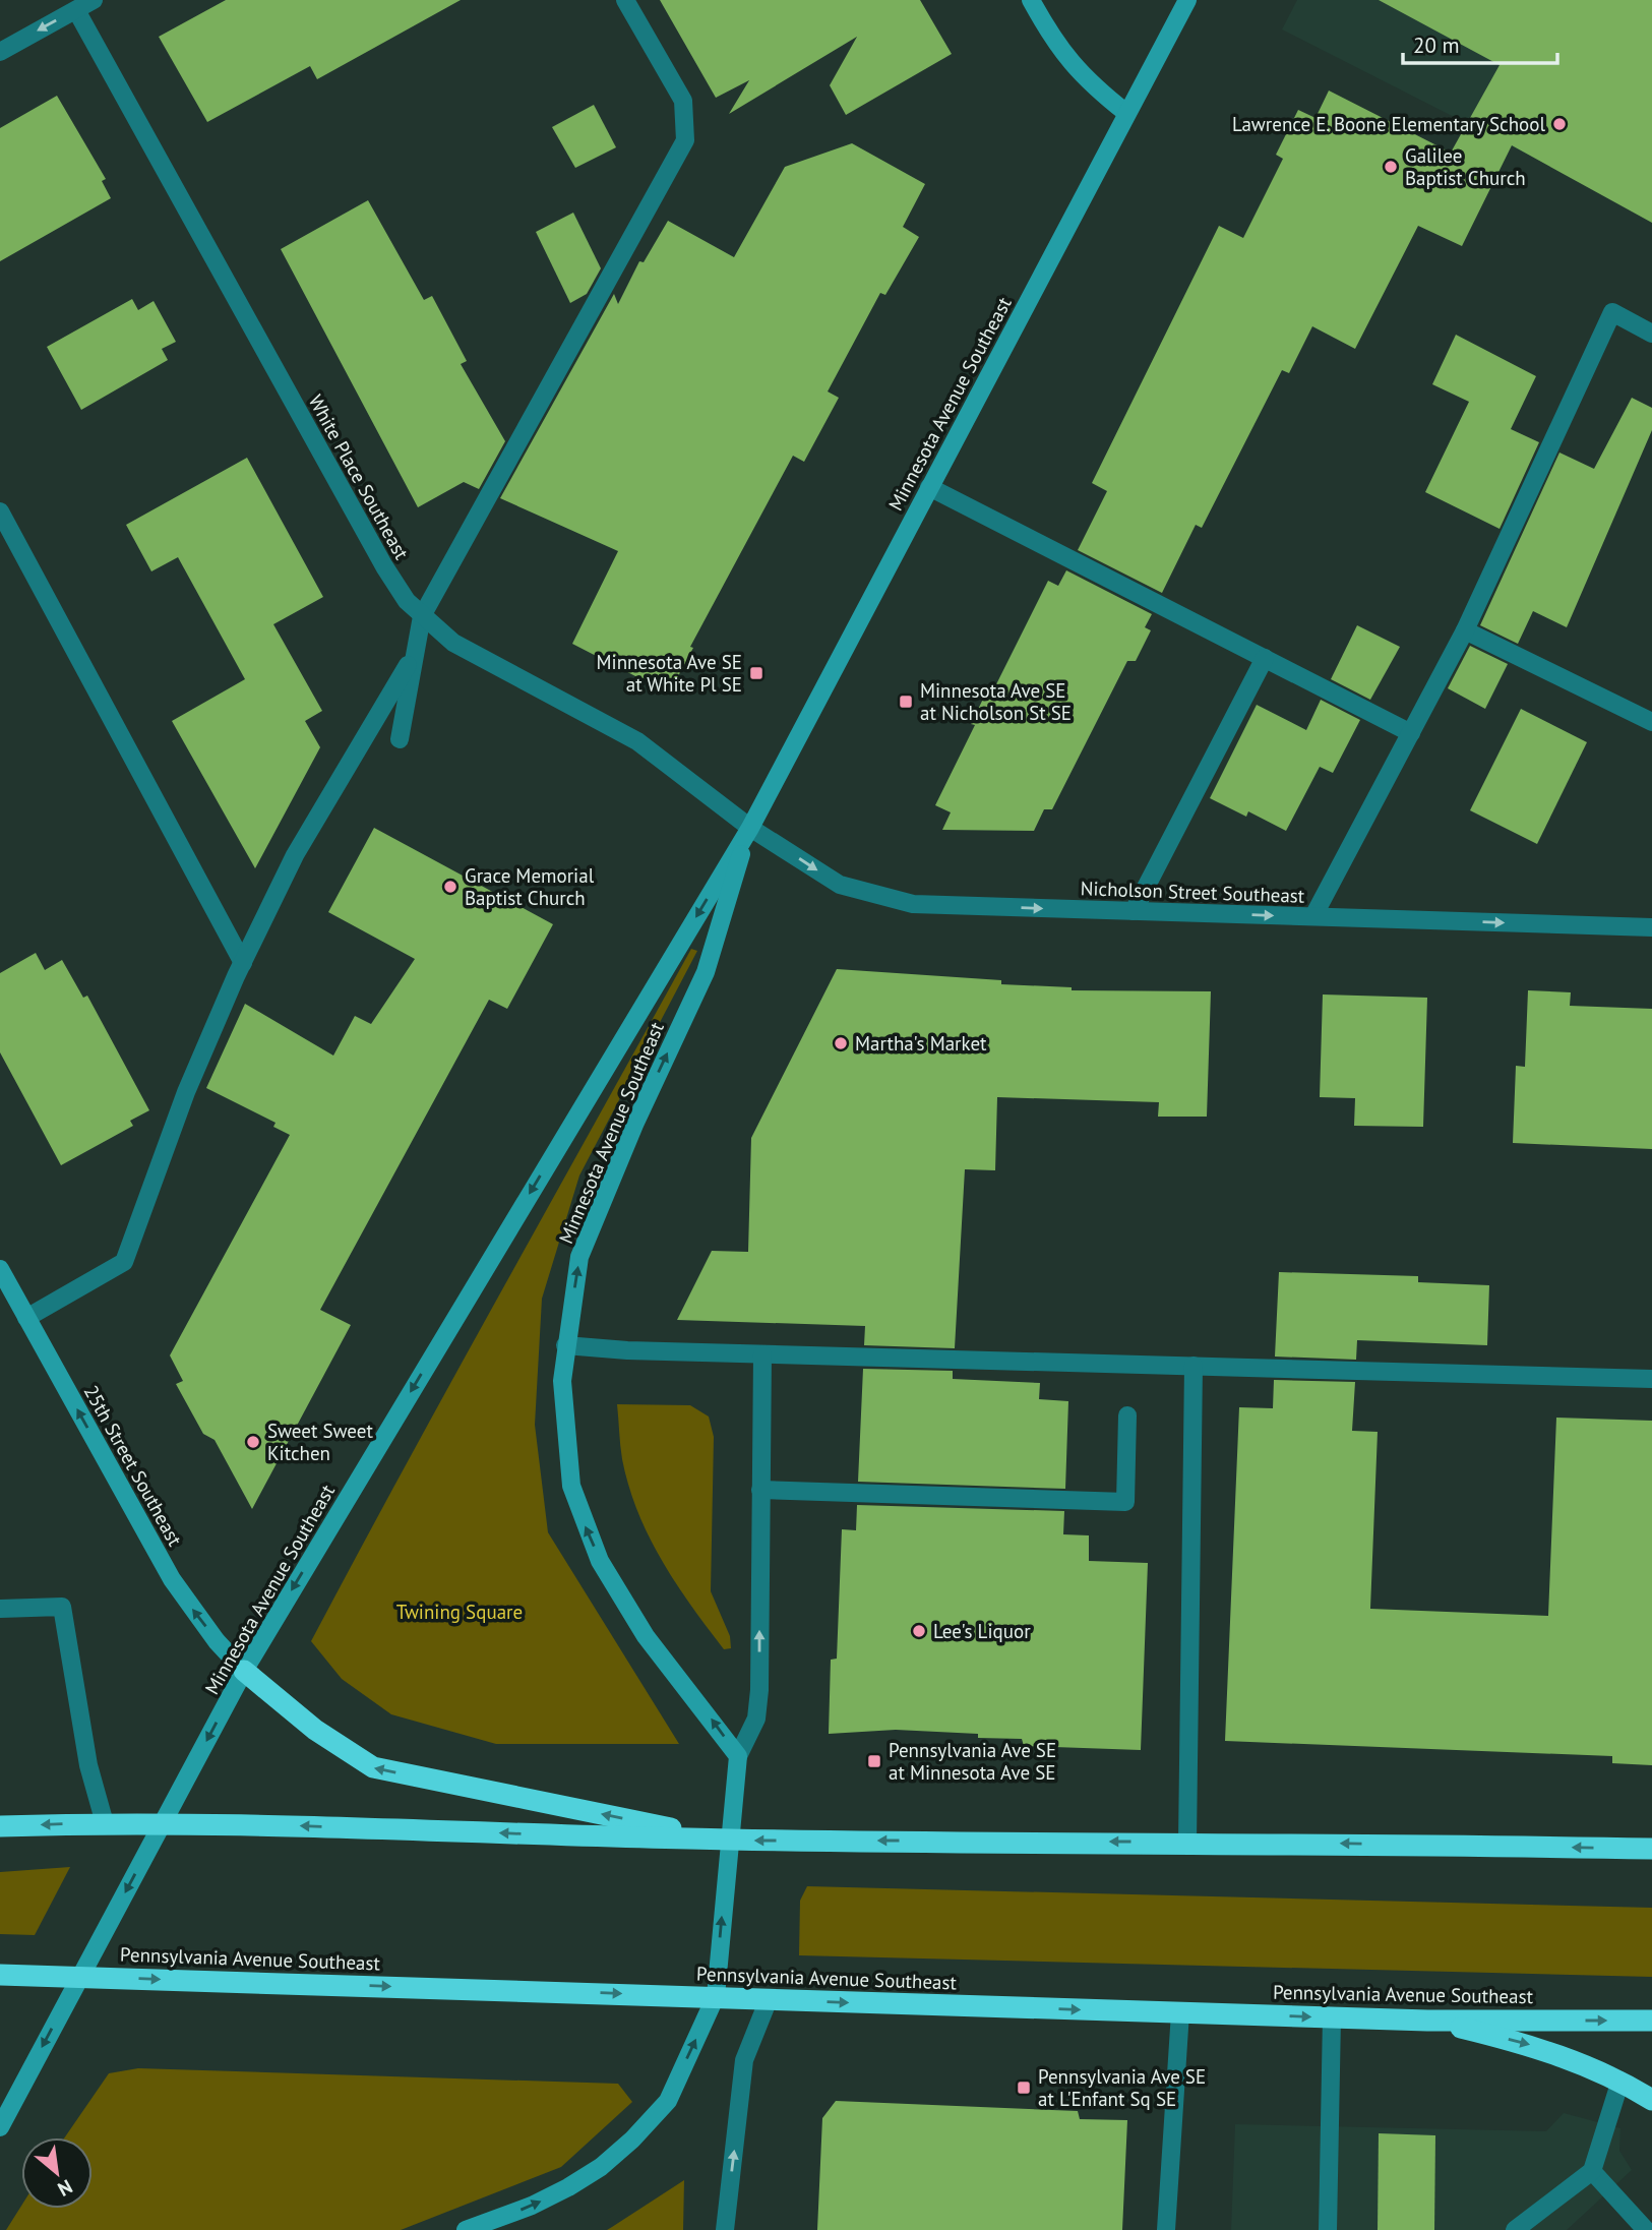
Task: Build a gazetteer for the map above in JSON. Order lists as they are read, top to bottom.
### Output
{
  "streets": {
    "highway": ["Pennsylvania Avenue Southeast"],
    "main road": ["Minnesota Avenue Southeast", "25th Street Southeast"],
    "street": ["White Place Southeast", "Nicholson Street Southeast"]
  },
  "crossings": [
    ["Minnesota Avenue Southeast", "White Place Southeast"],
    ["Minnesota Avenue Southeast", "Nicholson Street Southeast"],
    ["Minnesota Avenue Southeast", "25th Street Southeast"],
    ["Minnesota Avenue Southeast", "Pennsylvania Avenue Southeast"],
    ["White Place Southeast", "Nicholson Street Southeast"]
  ],
  "one_way": ["Nicholson Street Southeast", "25th Street Southeast"],
  "parks": ["Twining Square"],
  "places": {
    "other": [
      "Lawrence E. Boone Elementary School",
      "Galilee Baptist Church",
      "Grace Memorial Baptist Church",
      "Martha's Market",
      "Sweet Sweet Kitchen",
      "Lee's Liquor"
    ],
    "transit": [
      "Minnesota Ave SE at White Pl SE",
      "Minnesota Ave SE at Nicholson St SE",
      "Pennsylvania Ave SE at Minnesota Ave SE",
      "Pennsylvania Ave SE at L'Enfant Sq SE"
    ]
  },
  "scale_bar": "20 m",
  "north": "bottom right"
}
